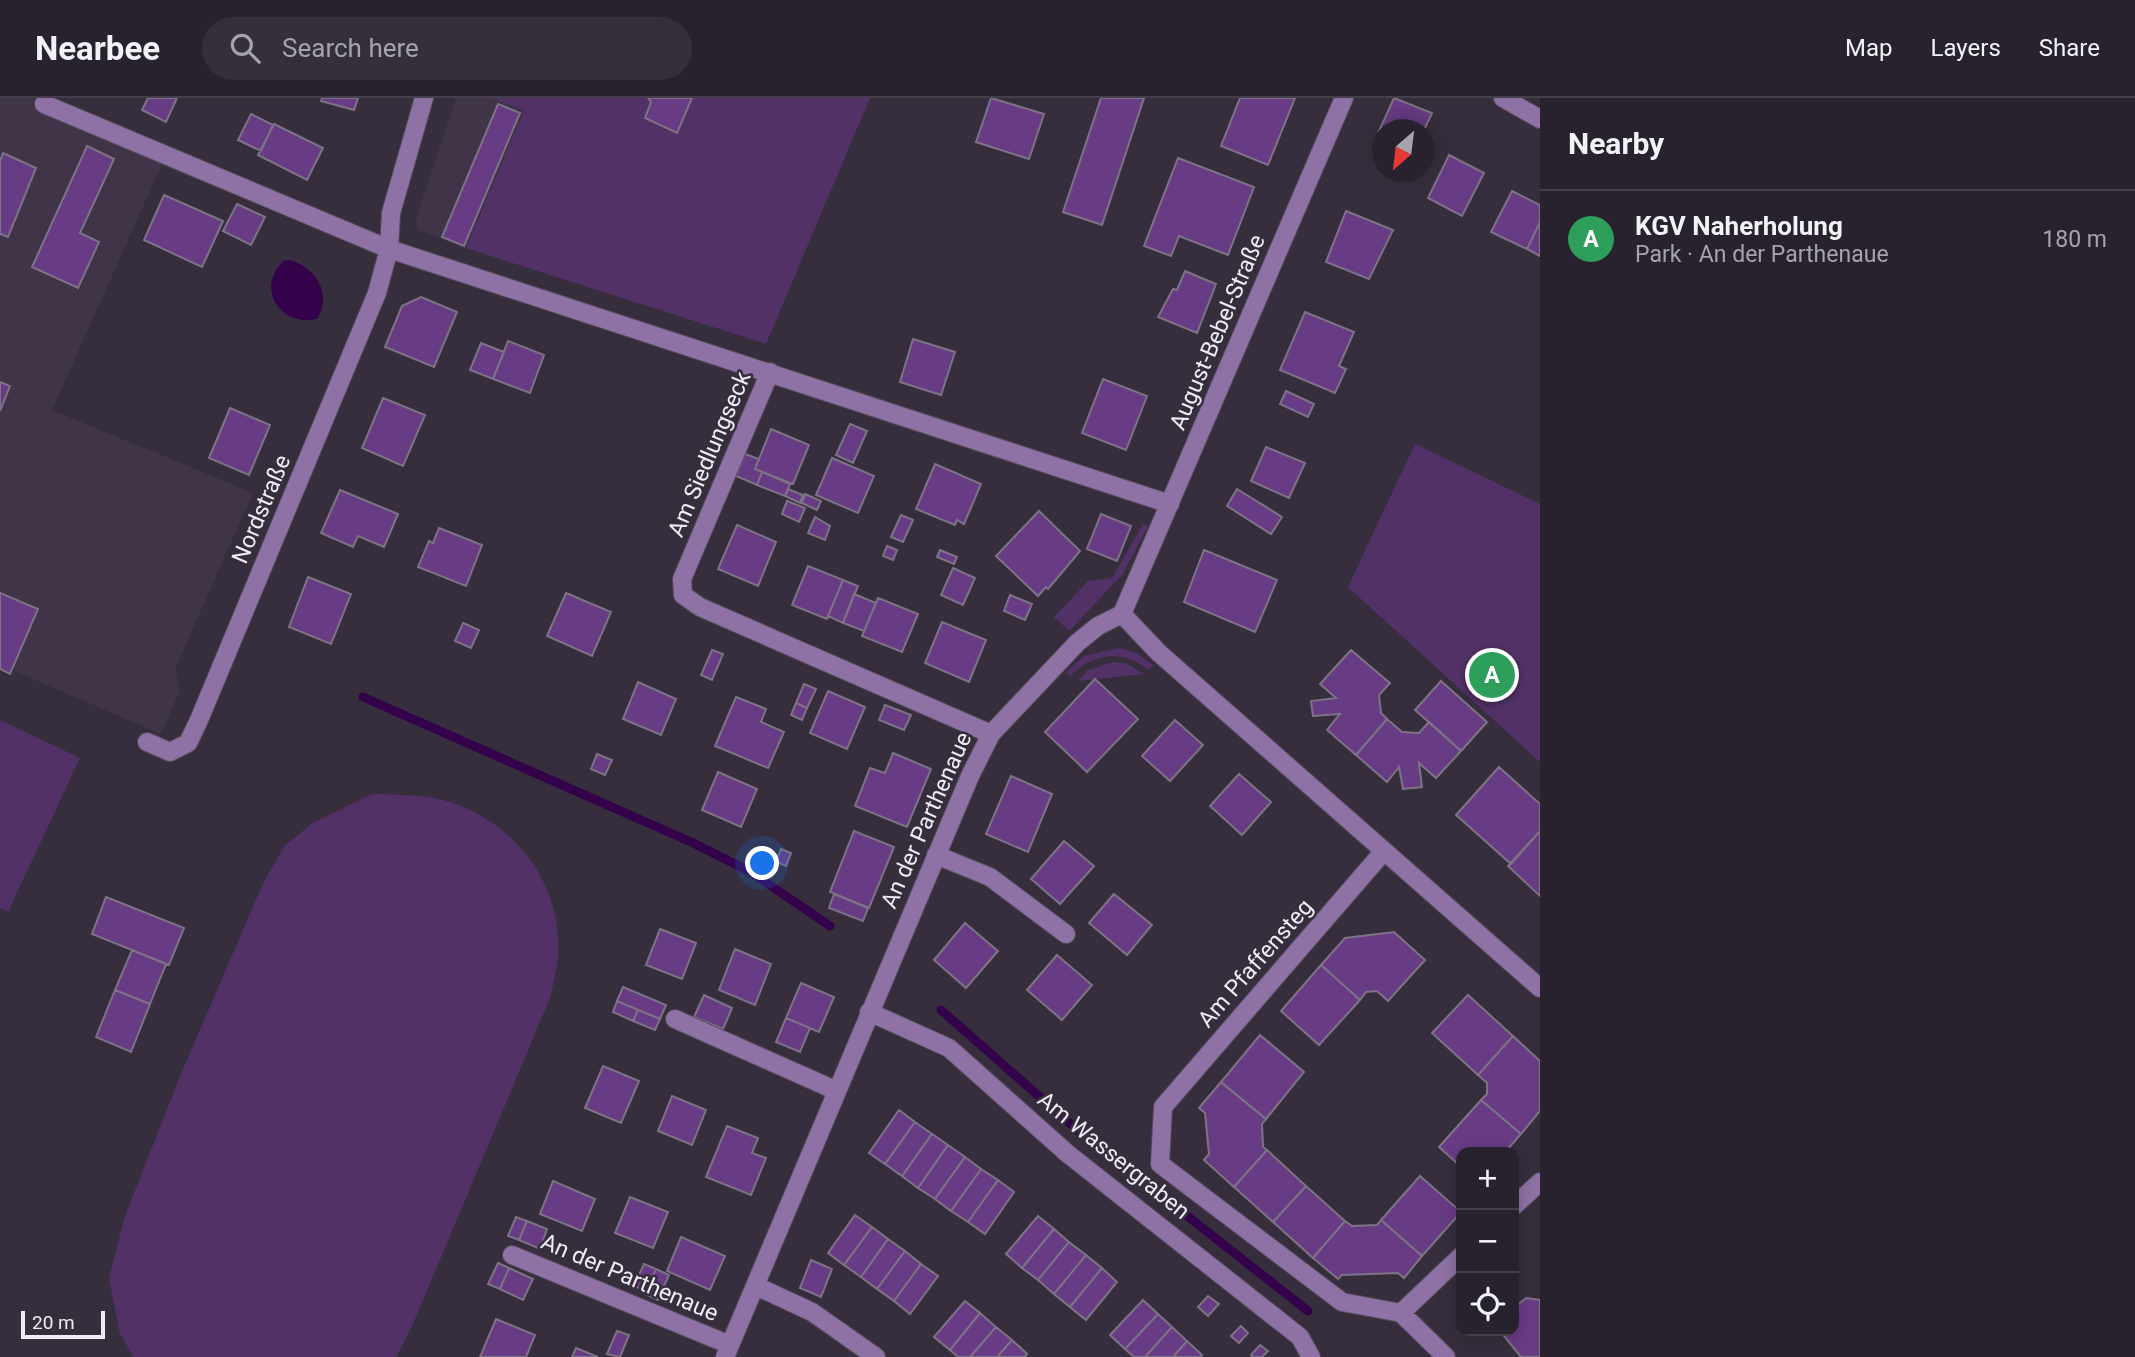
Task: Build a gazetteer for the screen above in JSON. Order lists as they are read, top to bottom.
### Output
{
  "streets": {
    "street": [
      "August-Bebel-Straße",
      "Am Siedlungseck",
      "Nordstraße",
      "An der Parthenaue",
      "Am Pfaffensteg",
      "Am Wassergraben"
    ]
  },
  "crossings": [
    ["August-Bebel-Straße", "Am Siedlungseck"],
    ["August-Bebel-Straße", "An der Parthenaue"],
    ["Am Siedlungseck", "An der Parthenaue"],
    ["An der Parthenaue", "Am Wassergraben"],
    ["Am Pfaffensteg", "Am Wassergraben"]
  ],
  "scale_bar": "20 m",
  "north": "bottom left",
  "page": {
    "header": "Nearbee",
    "search": "Search here",
    "nav": ["Map", "Layers", "Share"],
    "heading": "Nearby",
    "list": [
      {
        "mark": "A",
        "name": "KGV Naherholung",
        "note": "Park · An der Parthenaue",
        "value": "180 m"
      }
    ],
    "pins": "A",
    "map_buttons": ["+", "−"],
    "scale": "20 m"
  }
}
